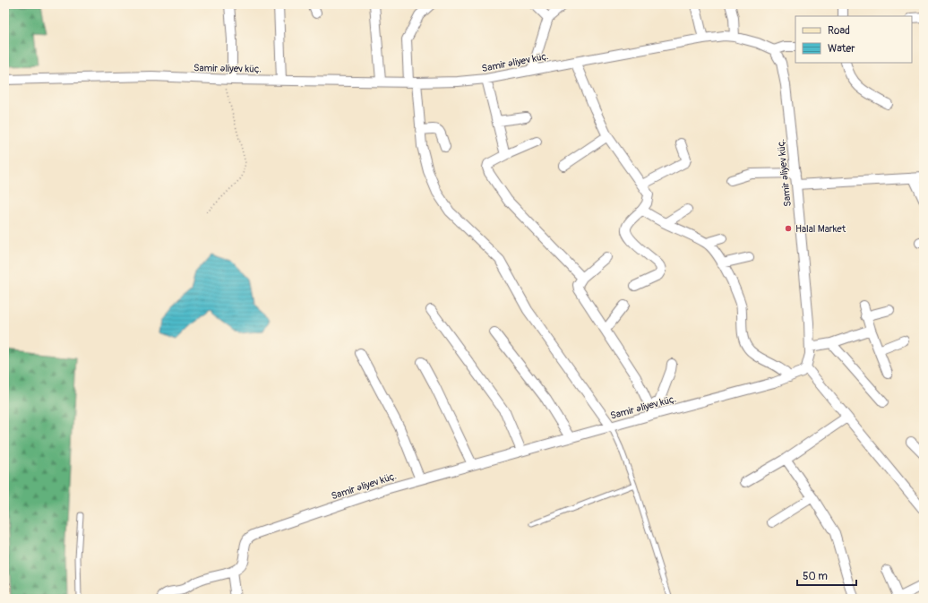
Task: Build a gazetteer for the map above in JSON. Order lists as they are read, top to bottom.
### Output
{
  "streets": {
    "street": ["Samir Əliyev küç."]
  },
  "places": ["Halal Market"],
  "legend": ["Road", "Water"],
  "scale_bar": "50 m"
}
